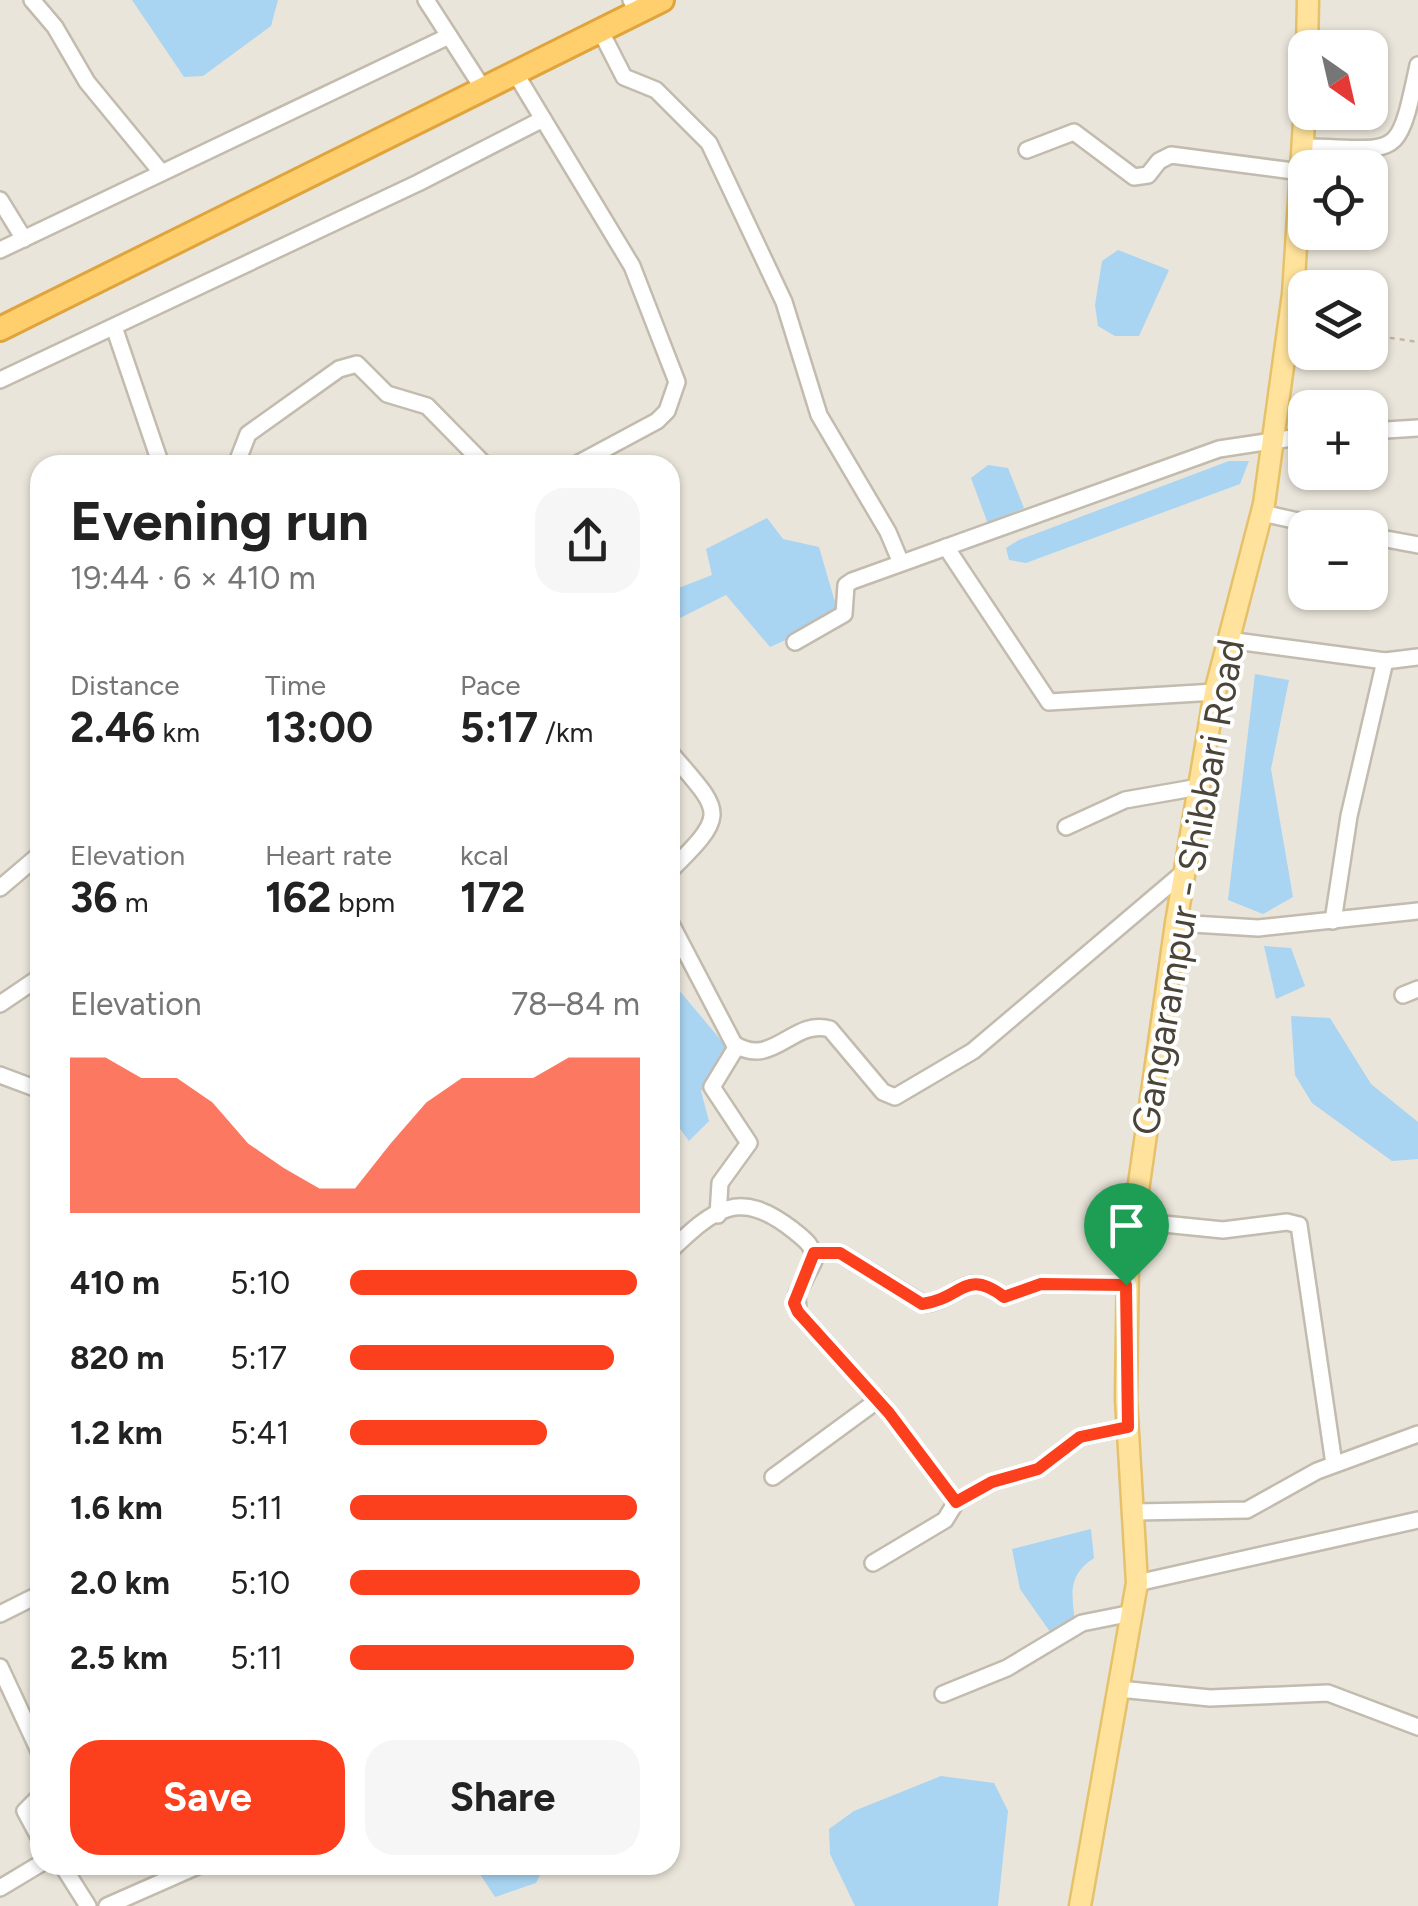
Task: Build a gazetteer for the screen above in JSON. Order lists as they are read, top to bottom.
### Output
{
  "streets": {
    "main road": ["Gangarampur - Shibbari Road"]
  },
  "north": "bottom right",
  "page": {
    "map_buttons": ["+", "−"],
    "heading": ["Evening run", "19:44 · 6 × 410 m"],
    "stats": [
      ["Distance", "2.46 km"],
      ["Time", "13:00"],
      ["Pace", "5:17 /km"],
      ["Elevation", "36 m"],
      ["Heart rate", "162 bpm"],
      ["kcal", "172"]
    ],
    "chart": ["Elevation", "78–84 m"],
    "list": [
      {
        "name": "410 m",
        "note": "5:10"
      },
      {
        "name": "820 m",
        "note": "5:17"
      },
      {
        "name": "1.2 km",
        "note": "5:41"
      },
      {
        "name": "1.6 km",
        "note": "5:11"
      },
      {
        "name": "2.0 km",
        "note": "5:10"
      },
      {
        "name": "2.5 km",
        "note": "5:11"
      }
    ],
    "buttons": ["Save", "Share"]
  }
}
